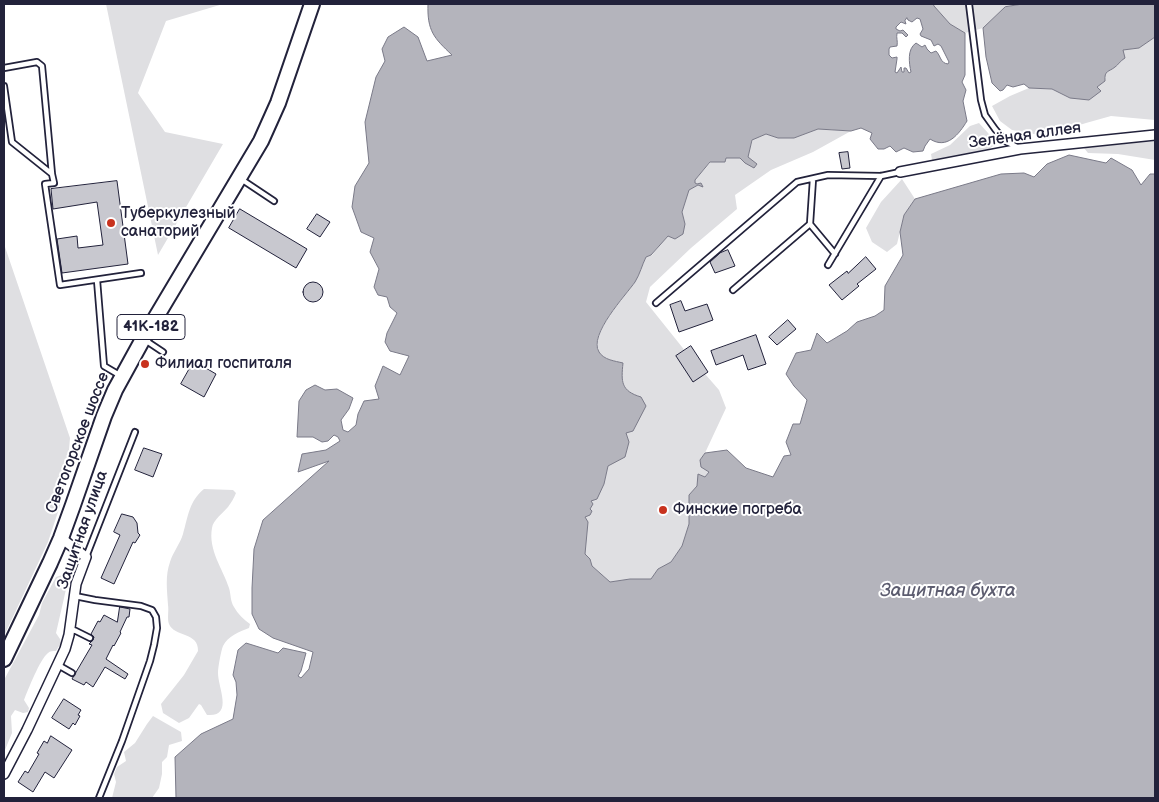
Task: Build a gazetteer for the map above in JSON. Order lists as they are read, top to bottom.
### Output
{
  "streets": {
    "main road": ["41К-182", "Светогорское шоссе"],
    "street": ["Зелёная аллея", "Защитная улица"]
  },
  "water": ["Защитная бухта"],
  "places": ["Туберкулезный санаторий", "Филиал госпиталя", "Финские погреба"]
}
